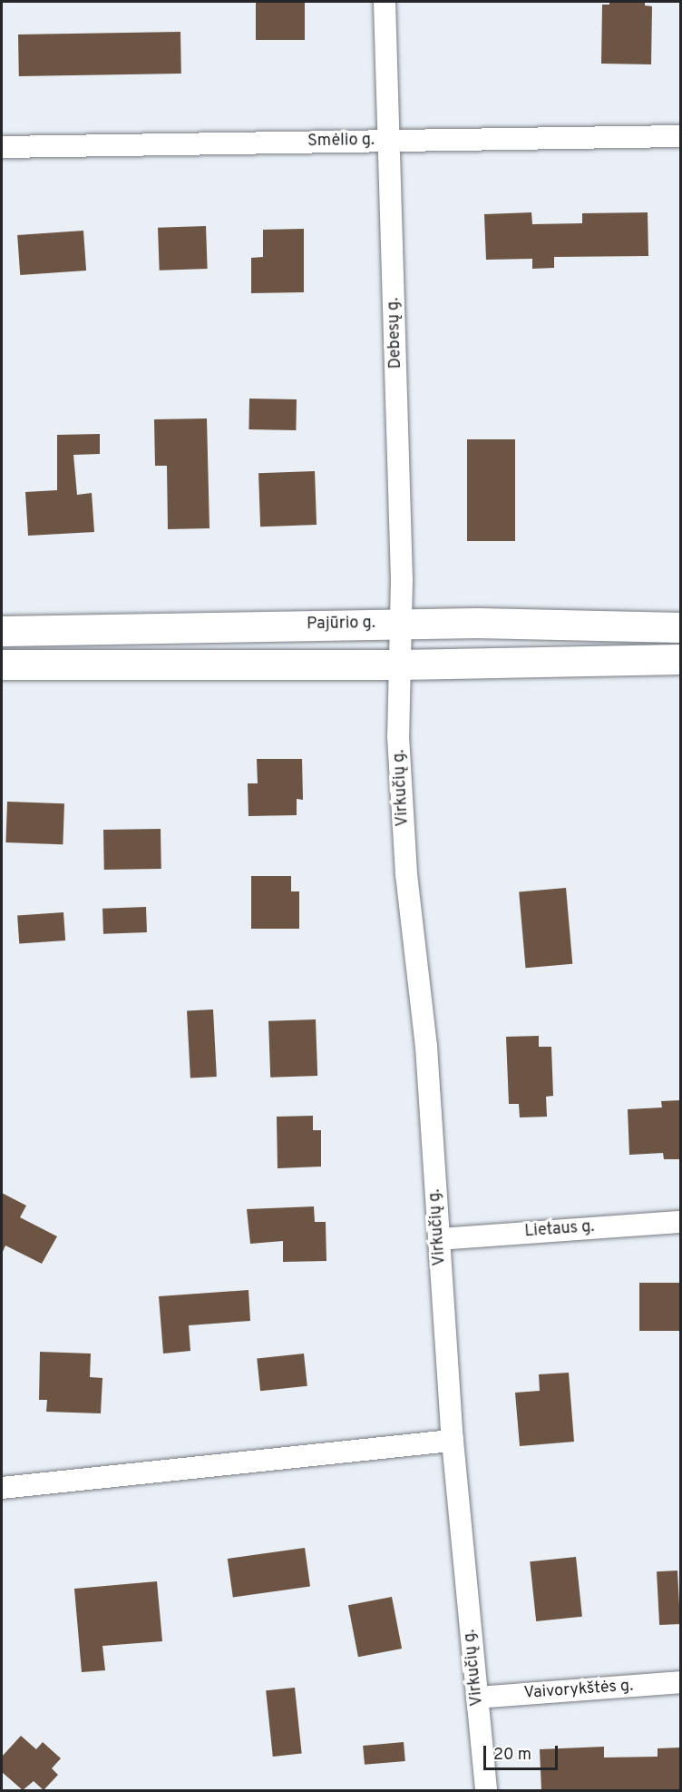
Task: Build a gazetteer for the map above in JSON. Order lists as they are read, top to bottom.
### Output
{
  "streets": {
    "main road": ["Pajūrio g."],
    "street": [
      "Smėlio g.",
      "Debesų g.",
      "Virkučių g.",
      "Lietaus g.",
      "Vaivorykštės g."
    ]
  },
  "crossings": [
    ["Smėlio g.", "Debesų g."],
    ["Debesų g.", "Pajūrio g."],
    ["Debesų g.", "Virkučių g."],
    ["Virkučių g.", "Lietaus g."],
    ["Virkučių g.", "Vaivorykštės g."]
  ],
  "scale_bar": "20 m"
}
